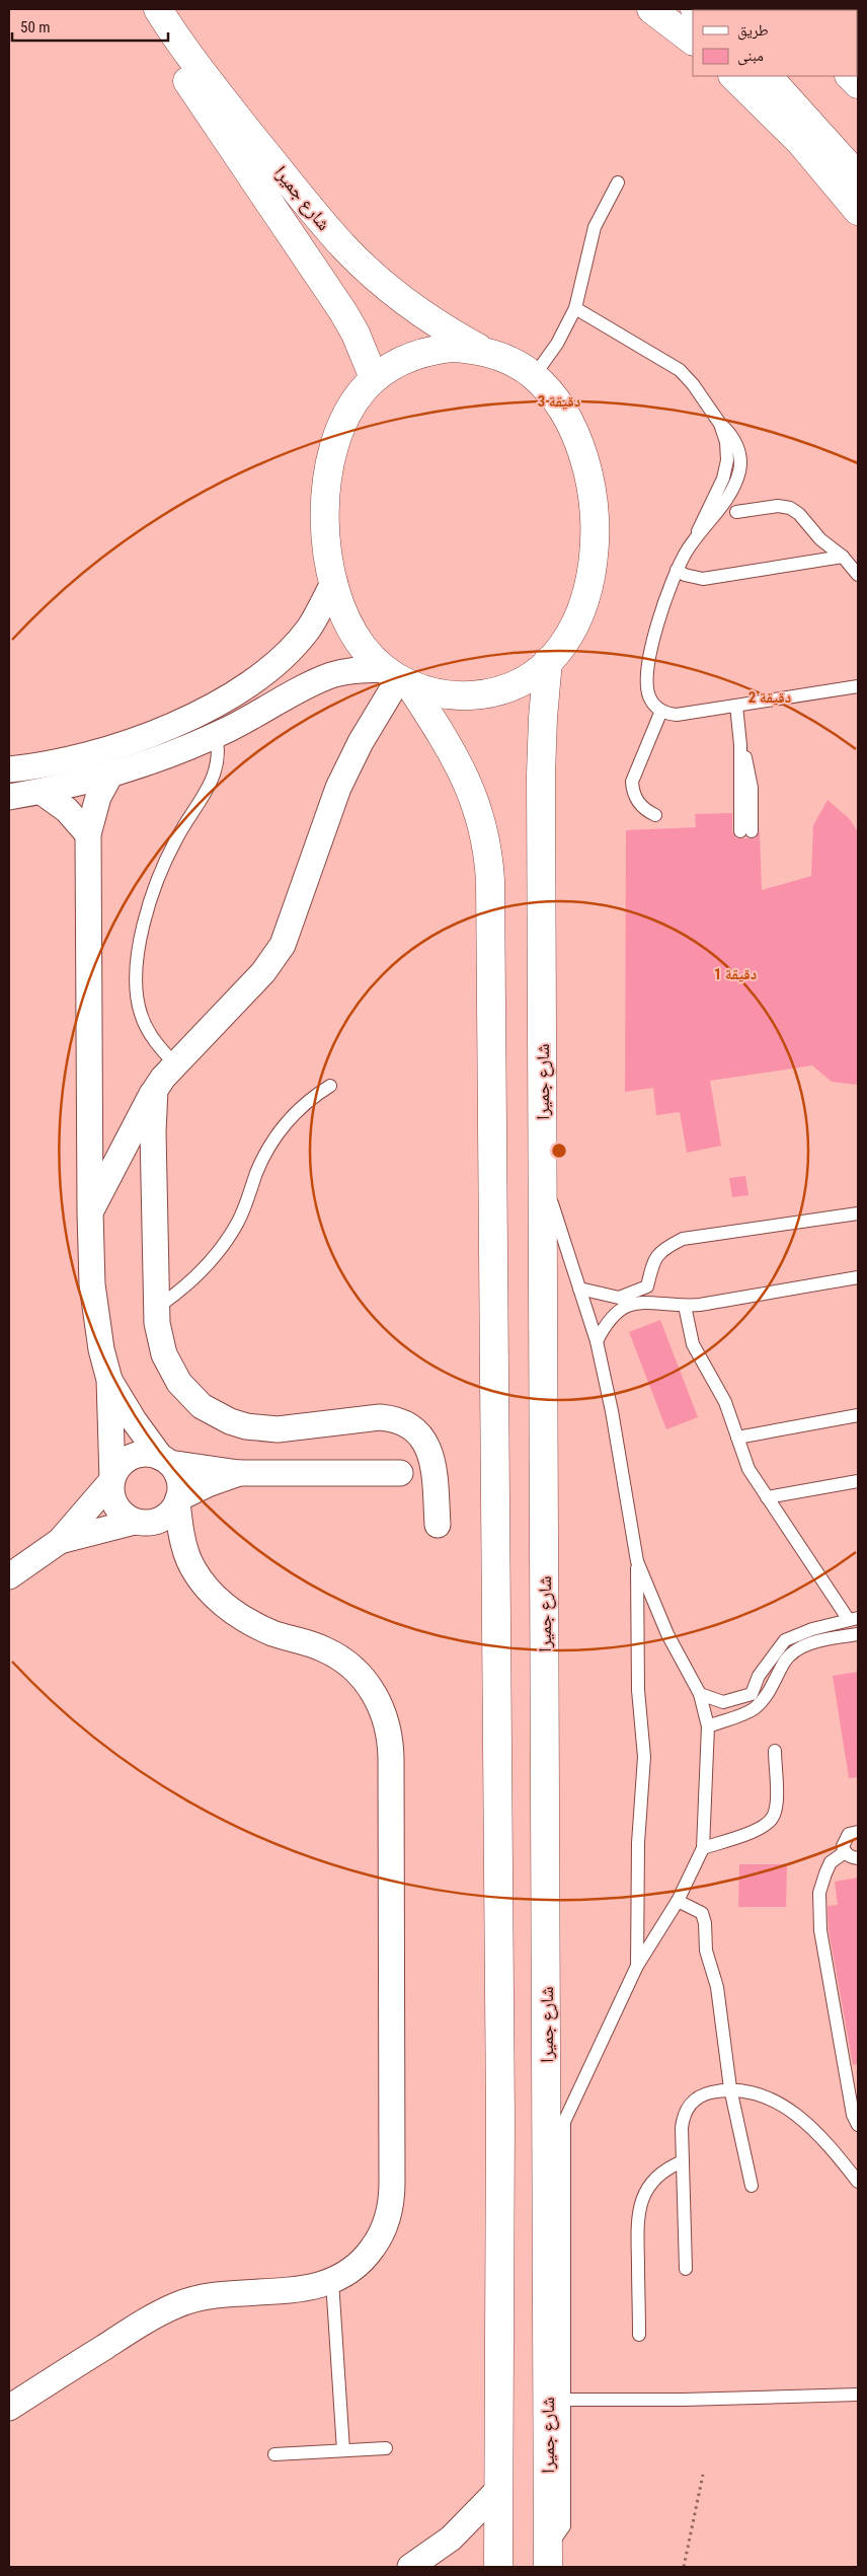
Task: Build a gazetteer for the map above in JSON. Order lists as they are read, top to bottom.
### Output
{
  "streets": {
    "main road": ["شارع جميرا"]
  },
  "legend": ["طريق", "مبنى"],
  "scale_bar": "50 m",
  "rings": ["3 دقيقة", "2 دقيقة", "1 دقيقة"]
}
